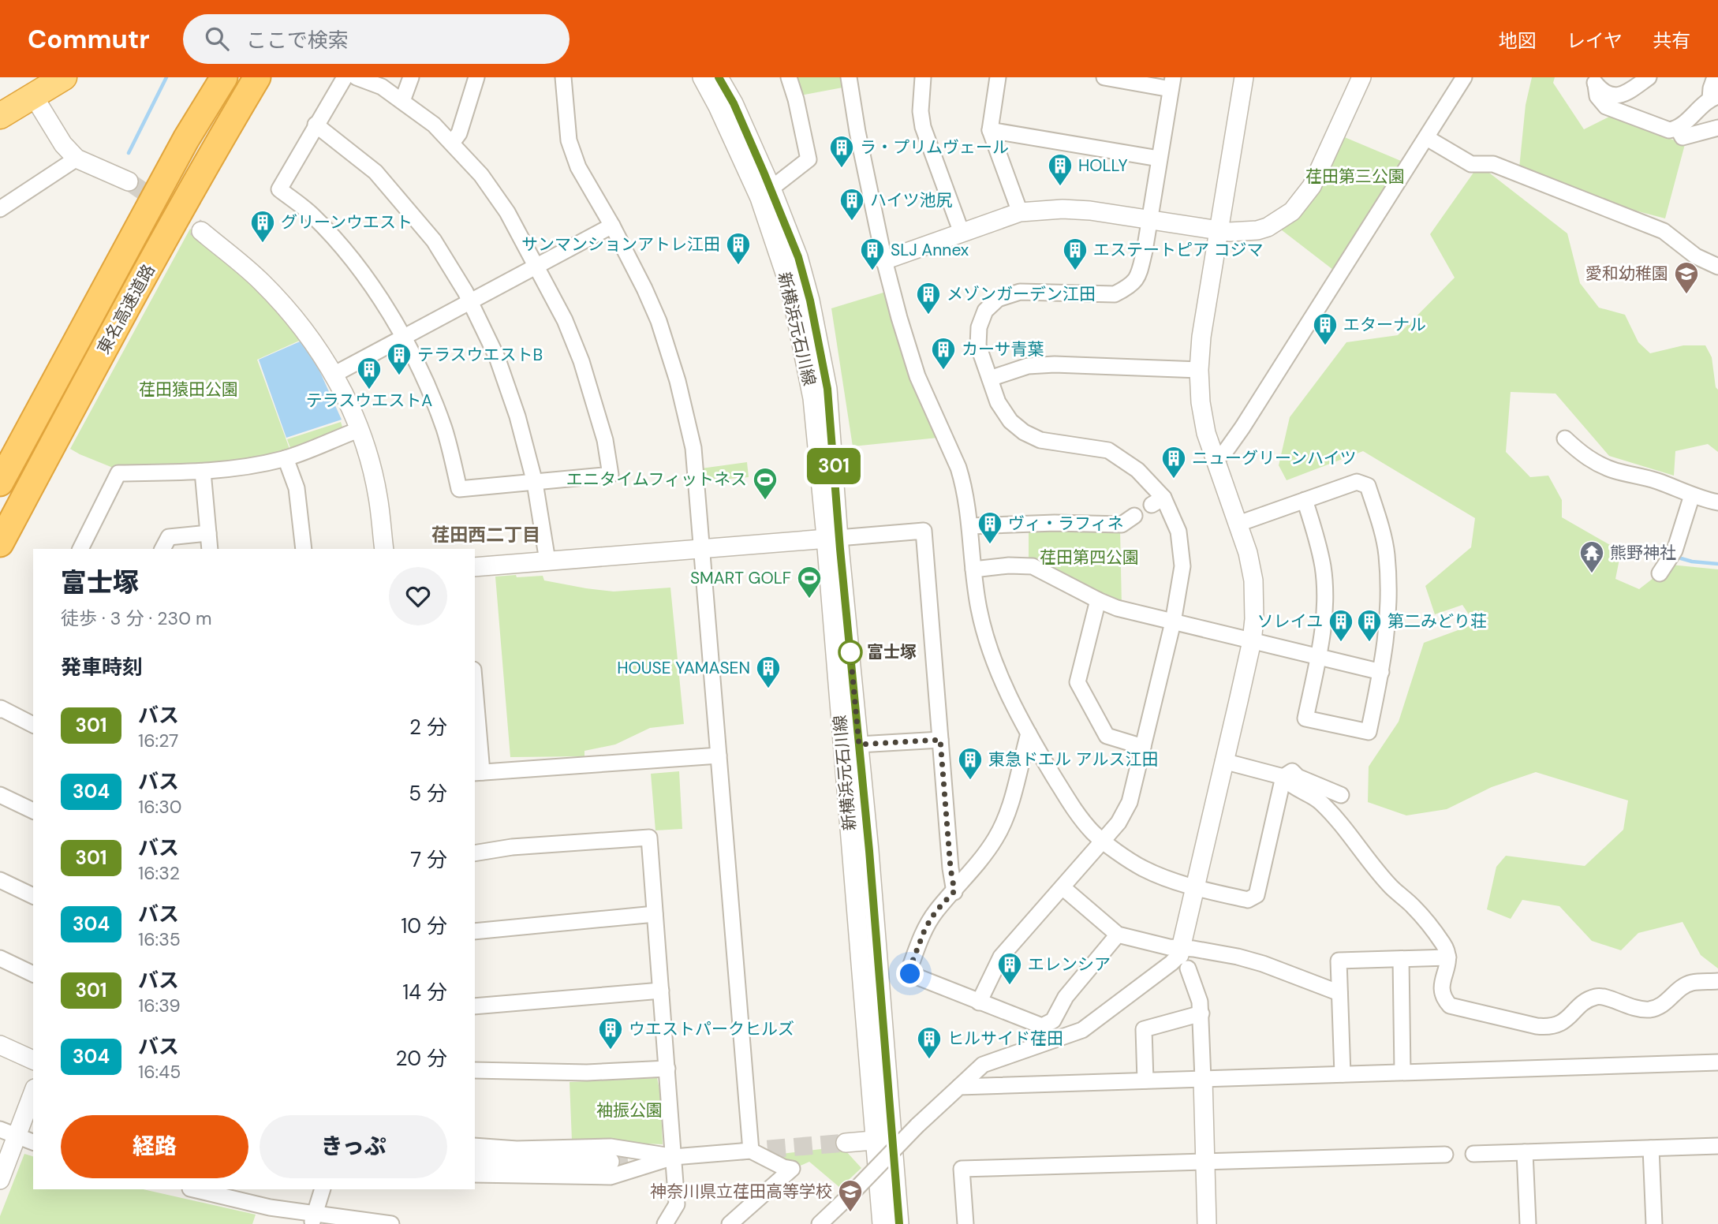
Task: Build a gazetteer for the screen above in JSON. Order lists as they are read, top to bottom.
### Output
{
  "streets": {
    "highway": ["東名高速道路"],
    "street": ["新横浜元石川線"]
  },
  "districts": ["荏田西二丁目"],
  "parks": [
    "荏田第三公園",
    "荏田猿田公園",
    "荏田第四公園",
    "袖振公園"
  ],
  "places": {
    "building": [
      "ラ・プリムヴェール",
      "HOLLY",
      "ハイツ池尻",
      "グリーンウエスト",
      "サンマンションアトレ江田",
      "SLJ Annex",
      "エステートピア コジマ",
      "メゾンガーデン江田",
      "エターナル",
      "カーサ青葉",
      "テラスウエストB",
      "テラスウエストA",
      "ニューグリーンハイツ",
      "ヴィ・ラフィネ",
      "ソレイユ",
      "第二みどり荘",
      "HOUSE YAMASEN",
      "東急ドエル アルス江田",
      "エレンシア",
      "ウエストパークヒルズ",
      "ヒルサイド荏田"
    ],
    "school or university": ["愛和幼稚園", "神奈川県立荏田高等学校"],
    "sports": ["エニタイムフィットネス", "SMART GOLF"],
    "temple": ["熊野神社"],
    "other": ["富士塚"]
  },
  "lines": ["bus line 301"],
  "page": {
    "header": "Commutr",
    "search": "ここで検索",
    "nav": ["地図", "レイヤ", "共有"],
    "on_map": "301",
    "heading": [
      ["富士塚", "徒歩 · 3 分 · 230 m"],
      "発車時刻"
    ],
    "list": [
      {
        "mark": "301",
        "name": "バス",
        "note": "16:27",
        "value": "2 分"
      },
      {
        "mark": "304",
        "name": "バス",
        "note": "16:30",
        "value": "5 分"
      },
      {
        "mark": "301",
        "name": "バス",
        "note": "16:32",
        "value": "7 分"
      },
      {
        "mark": "304",
        "name": "バス",
        "note": "16:35",
        "value": "10 分"
      },
      {
        "mark": "301",
        "name": "バス",
        "note": "16:39",
        "value": "14 分"
      },
      {
        "mark": "304",
        "name": "バス",
        "note": "16:45",
        "value": "20 分"
      }
    ],
    "buttons": ["経路", "きっぷ"]
  }
}
